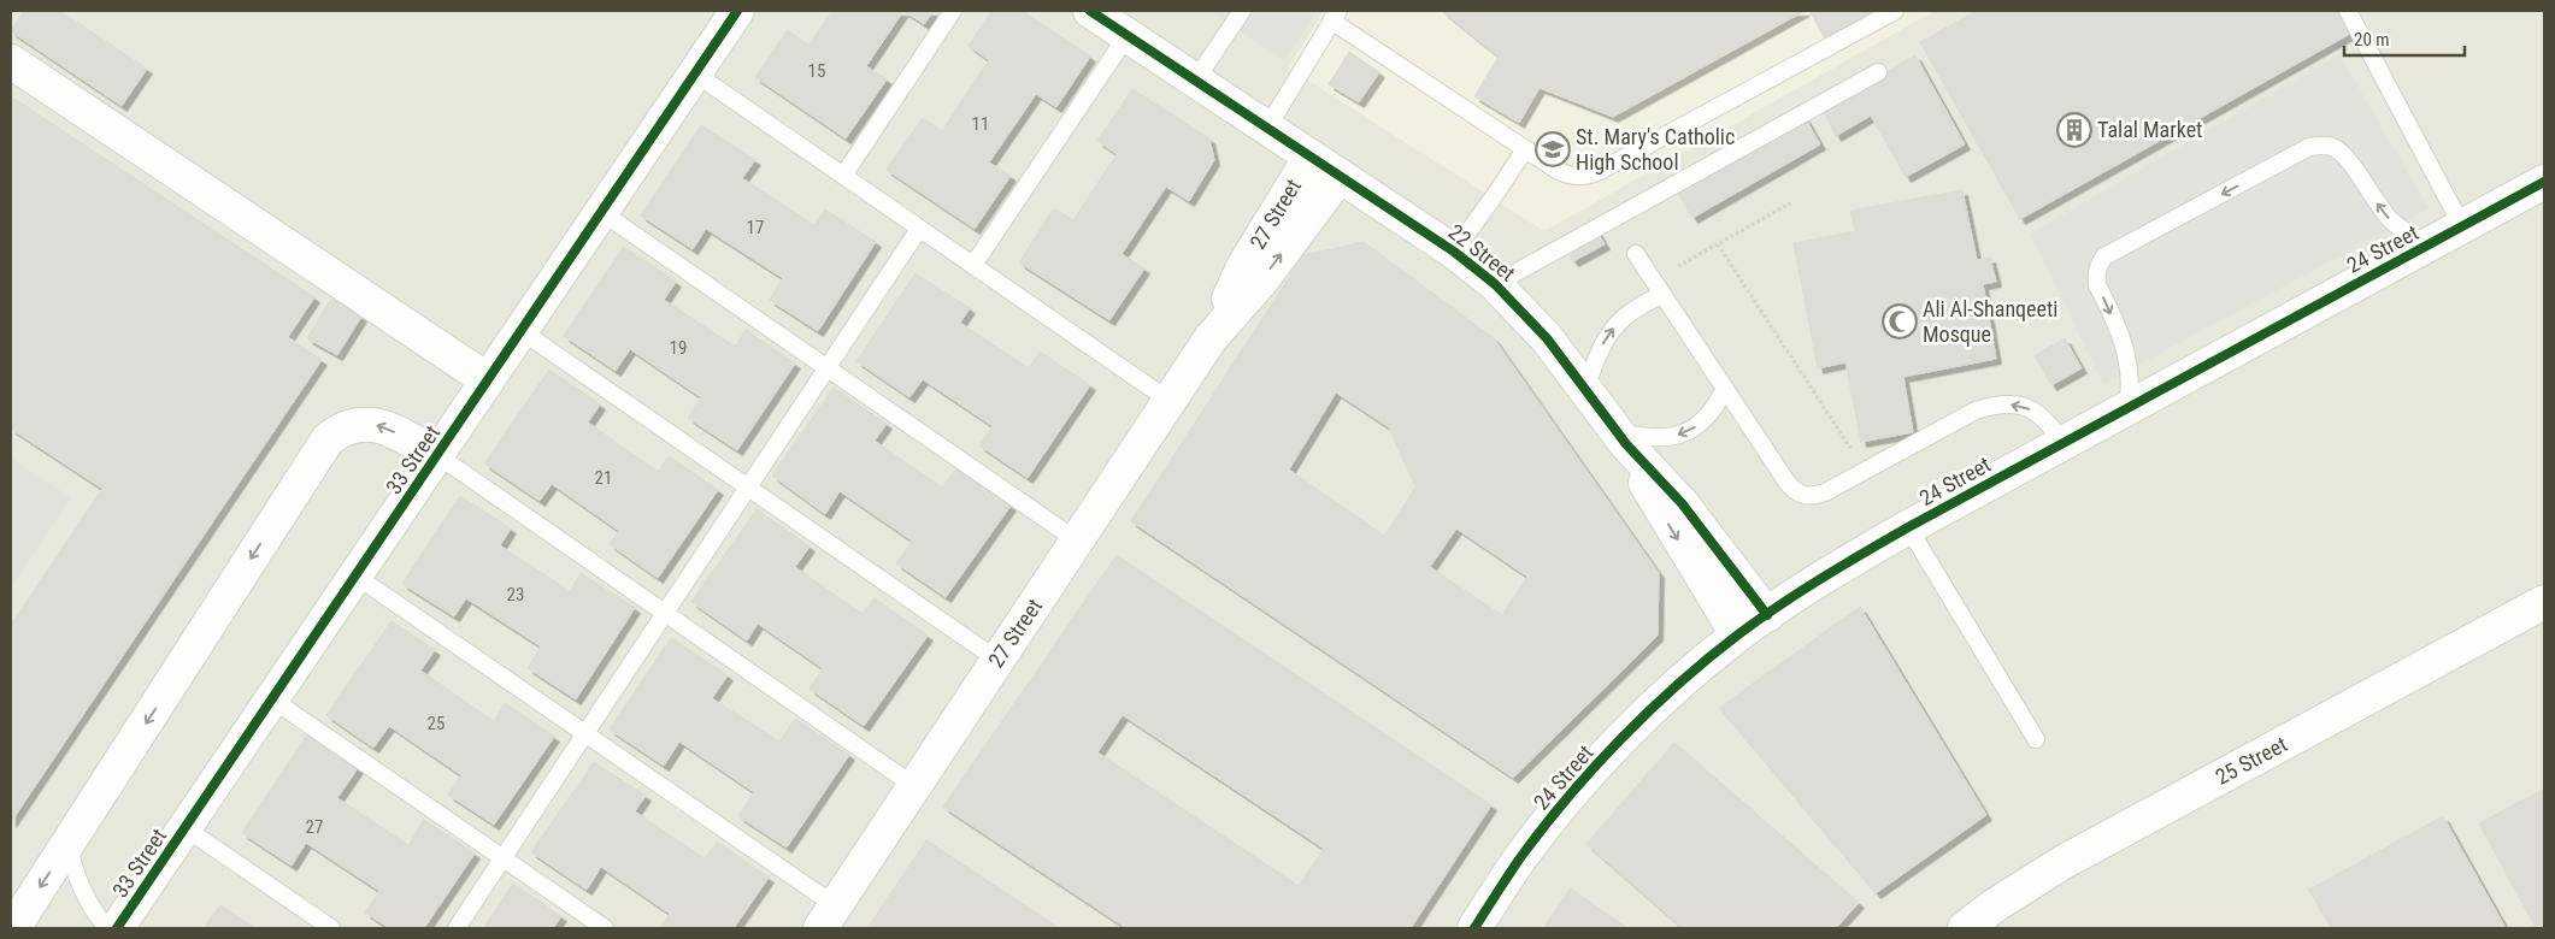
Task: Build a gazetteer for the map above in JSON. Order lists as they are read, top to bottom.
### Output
{
  "streets": {
    "street": [
      "27 Street",
      "24 Street",
      "22 Street",
      "33 Street",
      "25 Street"
    ]
  },
  "crossings": [
    ["27 Street", "22 Street"],
    ["24 Street", "22 Street"]
  ],
  "places": {
    "building": ["Talal Market"],
    "school or university": ["St. Mary's Catholic High School"],
    "mosque": ["Ali Al-Shanqeeti Mosque"]
  },
  "house_numbers": [
    "15",
    "11",
    "17",
    "19",
    "21",
    "23",
    "25",
    "27"
  ],
  "scale_bar": "20 m"
}
